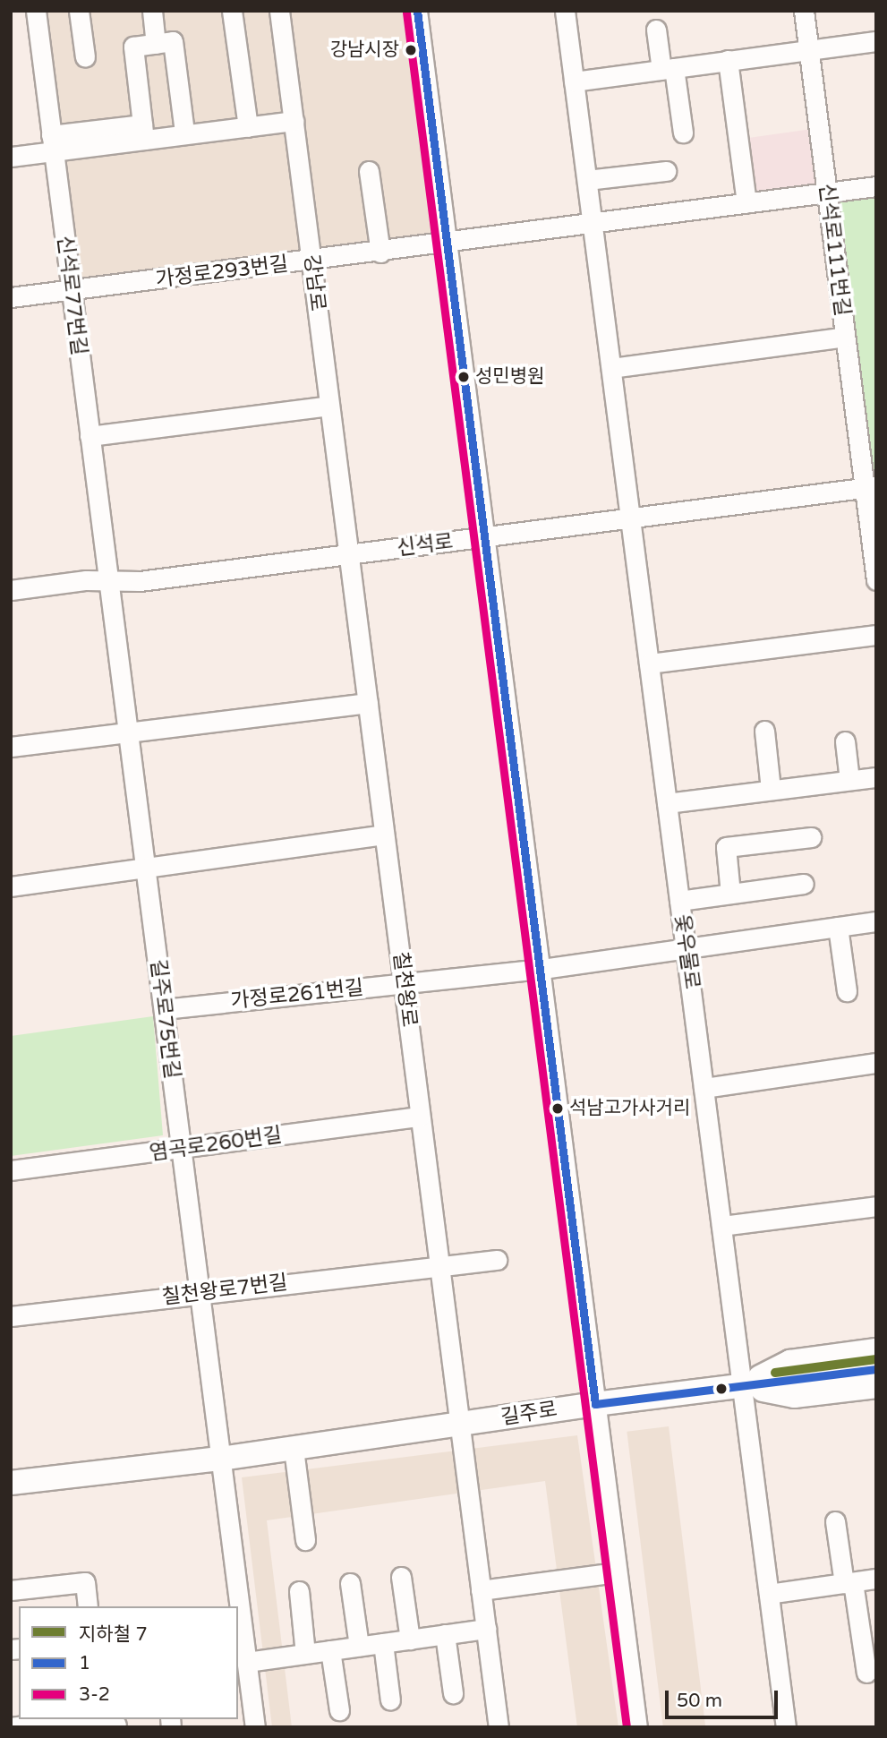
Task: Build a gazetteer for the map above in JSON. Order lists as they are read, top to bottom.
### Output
{
  "streets": {
    "main road": ["길주로"],
    "street": [
      "신석로111번길",
      "가정로293번길",
      "강남로",
      "신석로77번길",
      "신석로",
      "옻우물로",
      "칠천왕로",
      "가정로261번길",
      "길주로75번길",
      "염곡로260번길",
      "칠천왕로7번길"
    ]
  },
  "crossings": [
    ["신석로111번길", "가정로293번길"],
    ["신석로111번길", "신석로"],
    ["가정로293번길", "강남로"],
    ["가정로293번길", "신석로77번길"],
    ["가정로293번길", "옻우물로"],
    ["강남로", "신석로"],
    ["강남로", "칠천왕로"],
    ["신석로77번길", "신석로"],
    ["신석로77번길", "길주로75번길"],
    ["신석로", "옻우물로"],
    ["신석로", "칠천왕로"],
    ["신석로", "길주로75번길"],
    ["옻우물로", "가정로261번길"],
    ["옻우물로", "길주로"],
    ["칠천왕로", "가정로261번길"],
    ["칠천왕로", "염곡로260번길"],
    ["칠천왕로", "칠천왕로7번길"],
    ["칠천왕로", "길주로"],
    ["가정로261번길", "길주로75번길"],
    ["길주로75번길", "염곡로260번길"],
    ["길주로75번길", "칠천왕로7번길"],
    ["길주로75번길", "길주로"]
  ],
  "places": ["강남시장", "성민병원", "석남고가사거리"],
  "lines": ["transit line 1", "transit line 3-2", "metro line 7"],
  "legend": ["지하철 7", "1", "3-2"],
  "scale_bar": "50 m"
}
